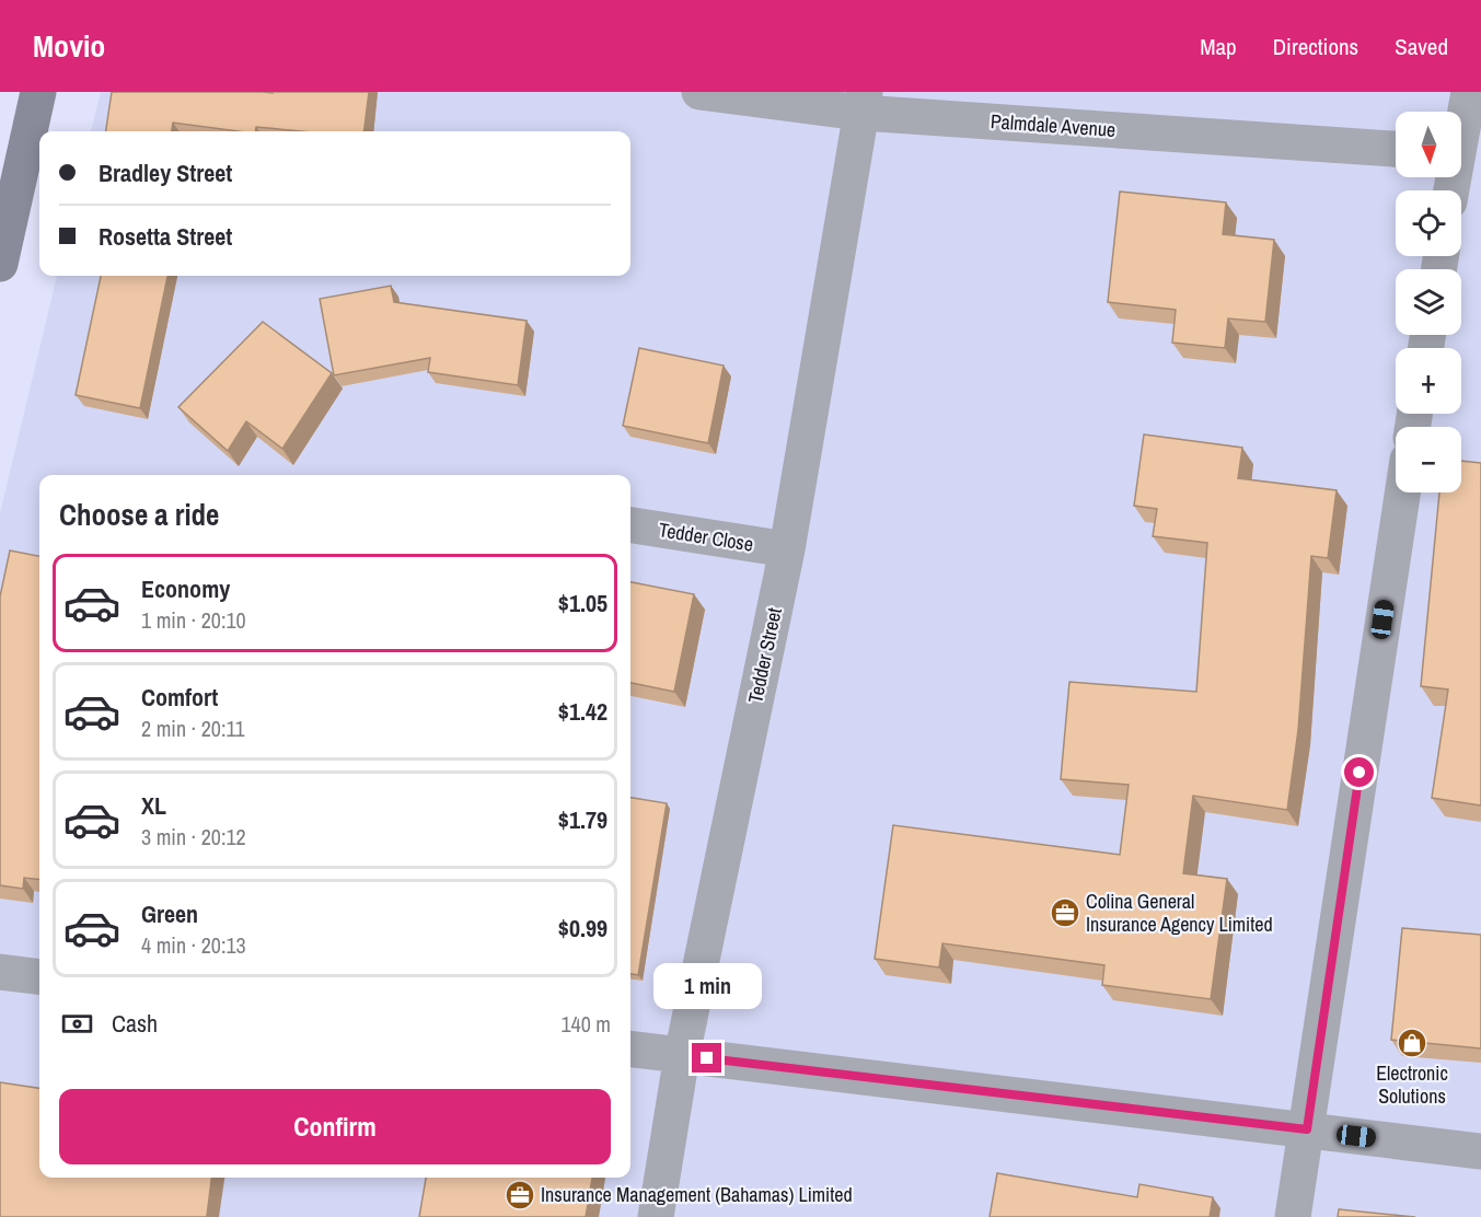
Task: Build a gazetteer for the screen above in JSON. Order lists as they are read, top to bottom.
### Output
{
  "streets": {
    "street": ["Palmdale Avenue", "Tedder Close", "Tedder Street"]
  },
  "crossings": [
    ["Palmdale Avenue", "Tedder Street"],
    ["Tedder Close", "Tedder Street"]
  ],
  "places": {
    "office": ["Colina General Insurance Agency Limited", "Insurance Management (Bahamas) Limited"],
    "shop": ["Electronic Solutions"]
  },
  "north": "bottom",
  "page": {
    "header": "Movio",
    "nav": ["Map", "Directions", "Saved"],
    "map_buttons": ["+", "−"],
    "banner": ["Bradley Street", "Rosetta Street"],
    "heading": "Choose a ride",
    "list": [
      {
        "name": "Economy",
        "note": "1 min · 20:10",
        "value": "$1.05"
      },
      {
        "name": "Comfort",
        "note": "2 min · 20:11",
        "value": "$1.42"
      },
      {
        "name": "XL",
        "note": "3 min · 20:12",
        "value": "$1.79"
      },
      {
        "name": "Green",
        "note": "4 min · 20:13",
        "value": "$0.99"
      }
    ],
    "bubble": "1 min",
    "pay": ["Cash", "140 m"],
    "buttons": "Confirm"
  }
}
